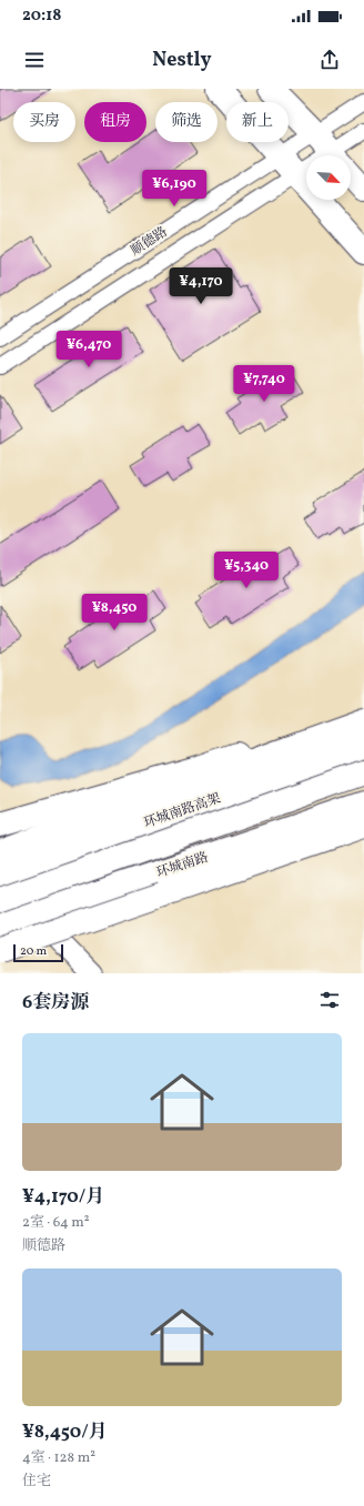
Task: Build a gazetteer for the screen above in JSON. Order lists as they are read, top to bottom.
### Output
{
  "streets": {
    "main road": ["环城南路高架", "环城南路"],
    "street": ["顺德路"]
  },
  "scale_bar": "20 m",
  "north": "bottom right",
  "page": {
    "status": "20:18",
    "header": "Nestly",
    "chip": [
      "买房",
      "租房",
      "筛选",
      "新上"
    ],
    "price": [
      "¥6,190",
      "¥4,170",
      "¥6,470",
      "¥7,740",
      "¥5,340",
      "¥8,450"
    ],
    "scale": "20 m",
    "heading": "6套房源",
    "list": [
      {
        "name": "¥4,170/月",
        "note": "2室 · 64 m² · 顺德路"
      },
      {
        "name": "¥8,450/月",
        "note": "4室 · 128 m² · 住宅"
      }
    ]
  }
}
